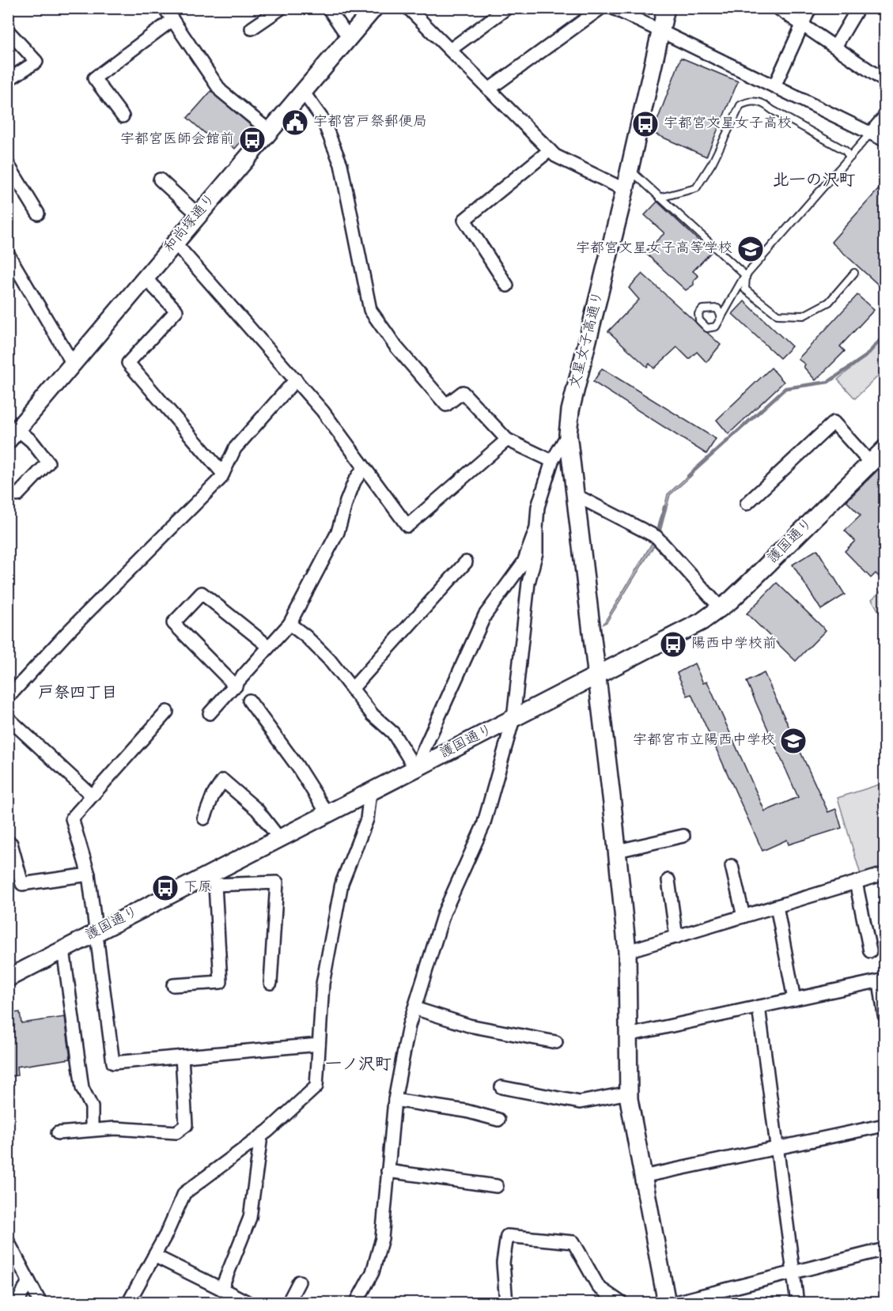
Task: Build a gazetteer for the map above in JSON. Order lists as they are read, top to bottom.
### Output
{
  "streets": {
    "street": ["和尚塚通り", "文星女子高通り", "護国通り"]
  },
  "crossings": [
    ["文星女子高通り", "護国通り"]
  ],
  "districts": ["北一の沢町", "戸祭四丁目", "一ノ沢町"],
  "places": {
    "public building": ["宇都宮戸祭郵便局"],
    "bus stop": [
      "宇都宮文星女子高校",
      "宇都宮医師会館前",
      "陽西中学校前",
      "下原"
    ],
    "school or university": ["宇都宮文星女子高等学校", "宇都宮市立陽西中学校"]
  }
}
